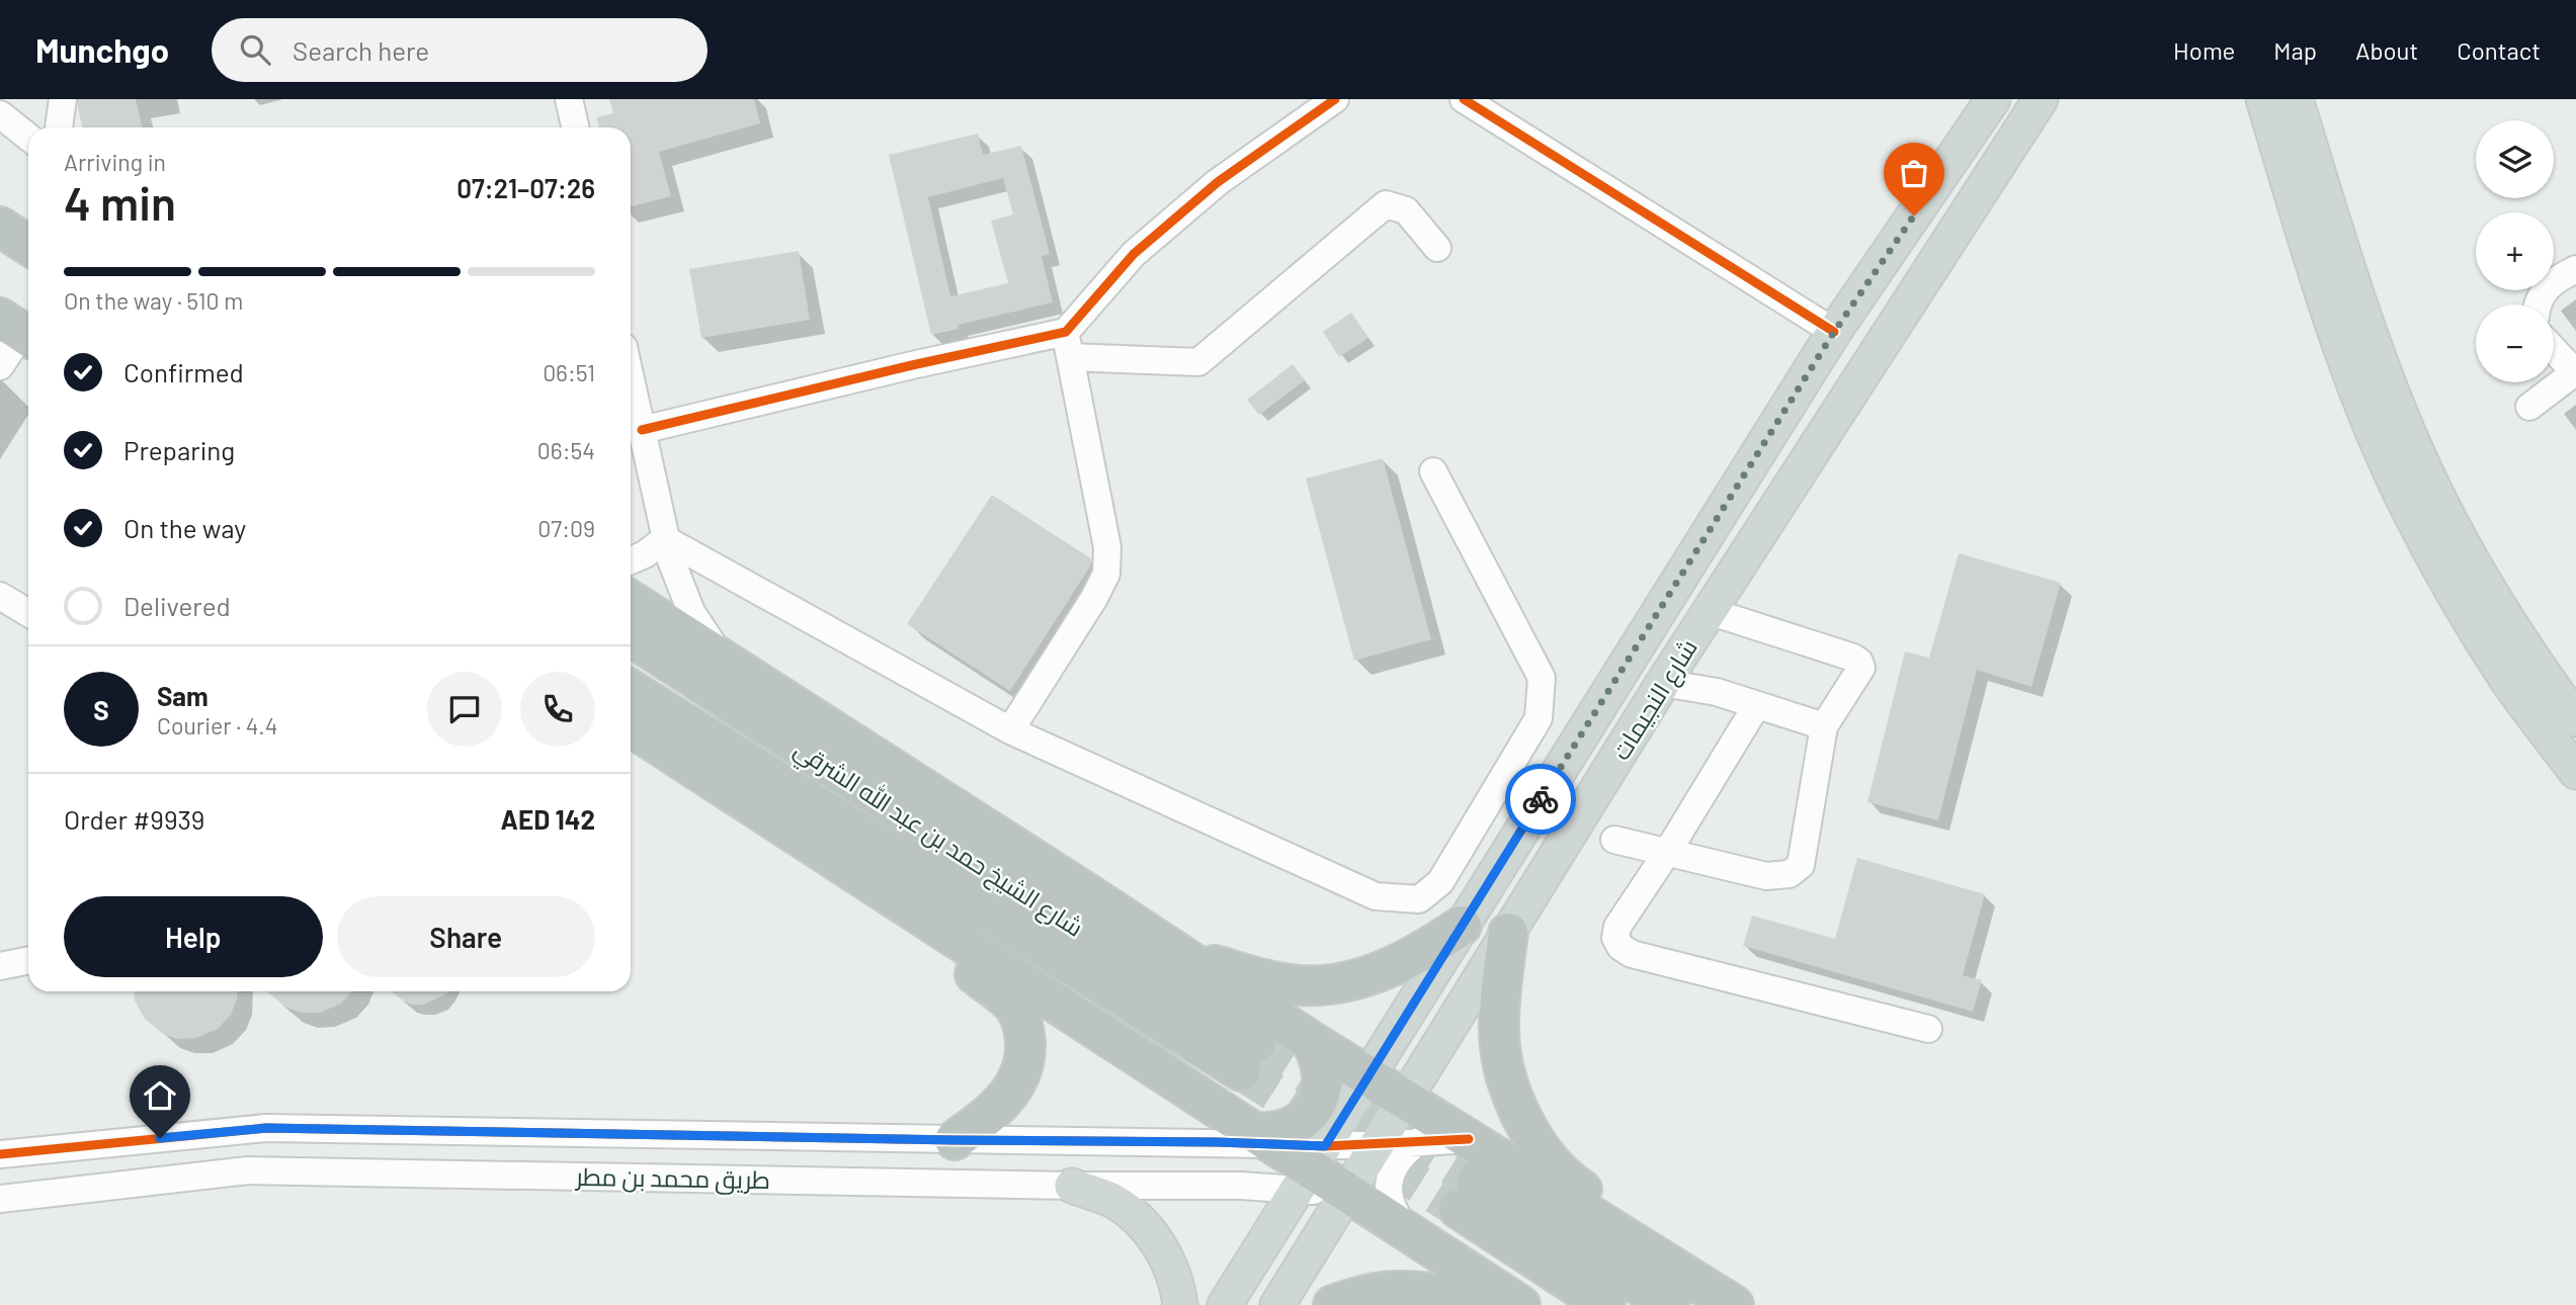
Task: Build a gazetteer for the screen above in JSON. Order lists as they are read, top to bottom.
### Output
{
  "streets": {
    "highway": ["شارع الشيخ حمد بن عبد الله الشرقي"],
    "main road": ["شارع النجيمات"],
    "street": ["طريق محمد بن مطر"]
  },
  "crossings": [
    ["شارع النجيمات", "طريق محمد بن مطر"]
  ],
  "page": {
    "header": "Munchgo",
    "search": "Search here",
    "nav": [
      "Home",
      "Map",
      "About",
      "Contact"
    ],
    "map_buttons": ["+", "−"],
    "heading": ["4 min", "Arriving in", "07:21–07:26"],
    "panel": [
      "Sam",
      "Courier · 4.4",
      "Order #9939",
      "AED 142"
    ],
    "bar": "On the way · 510 m",
    "list": [
      ["Confirmed", "06:51"],
      ["Preparing", "06:54"],
      ["On the way", "07:09"],
      "Delivered"
    ],
    "round": "S",
    "buttons": ["Help", "Share"]
  }
}
